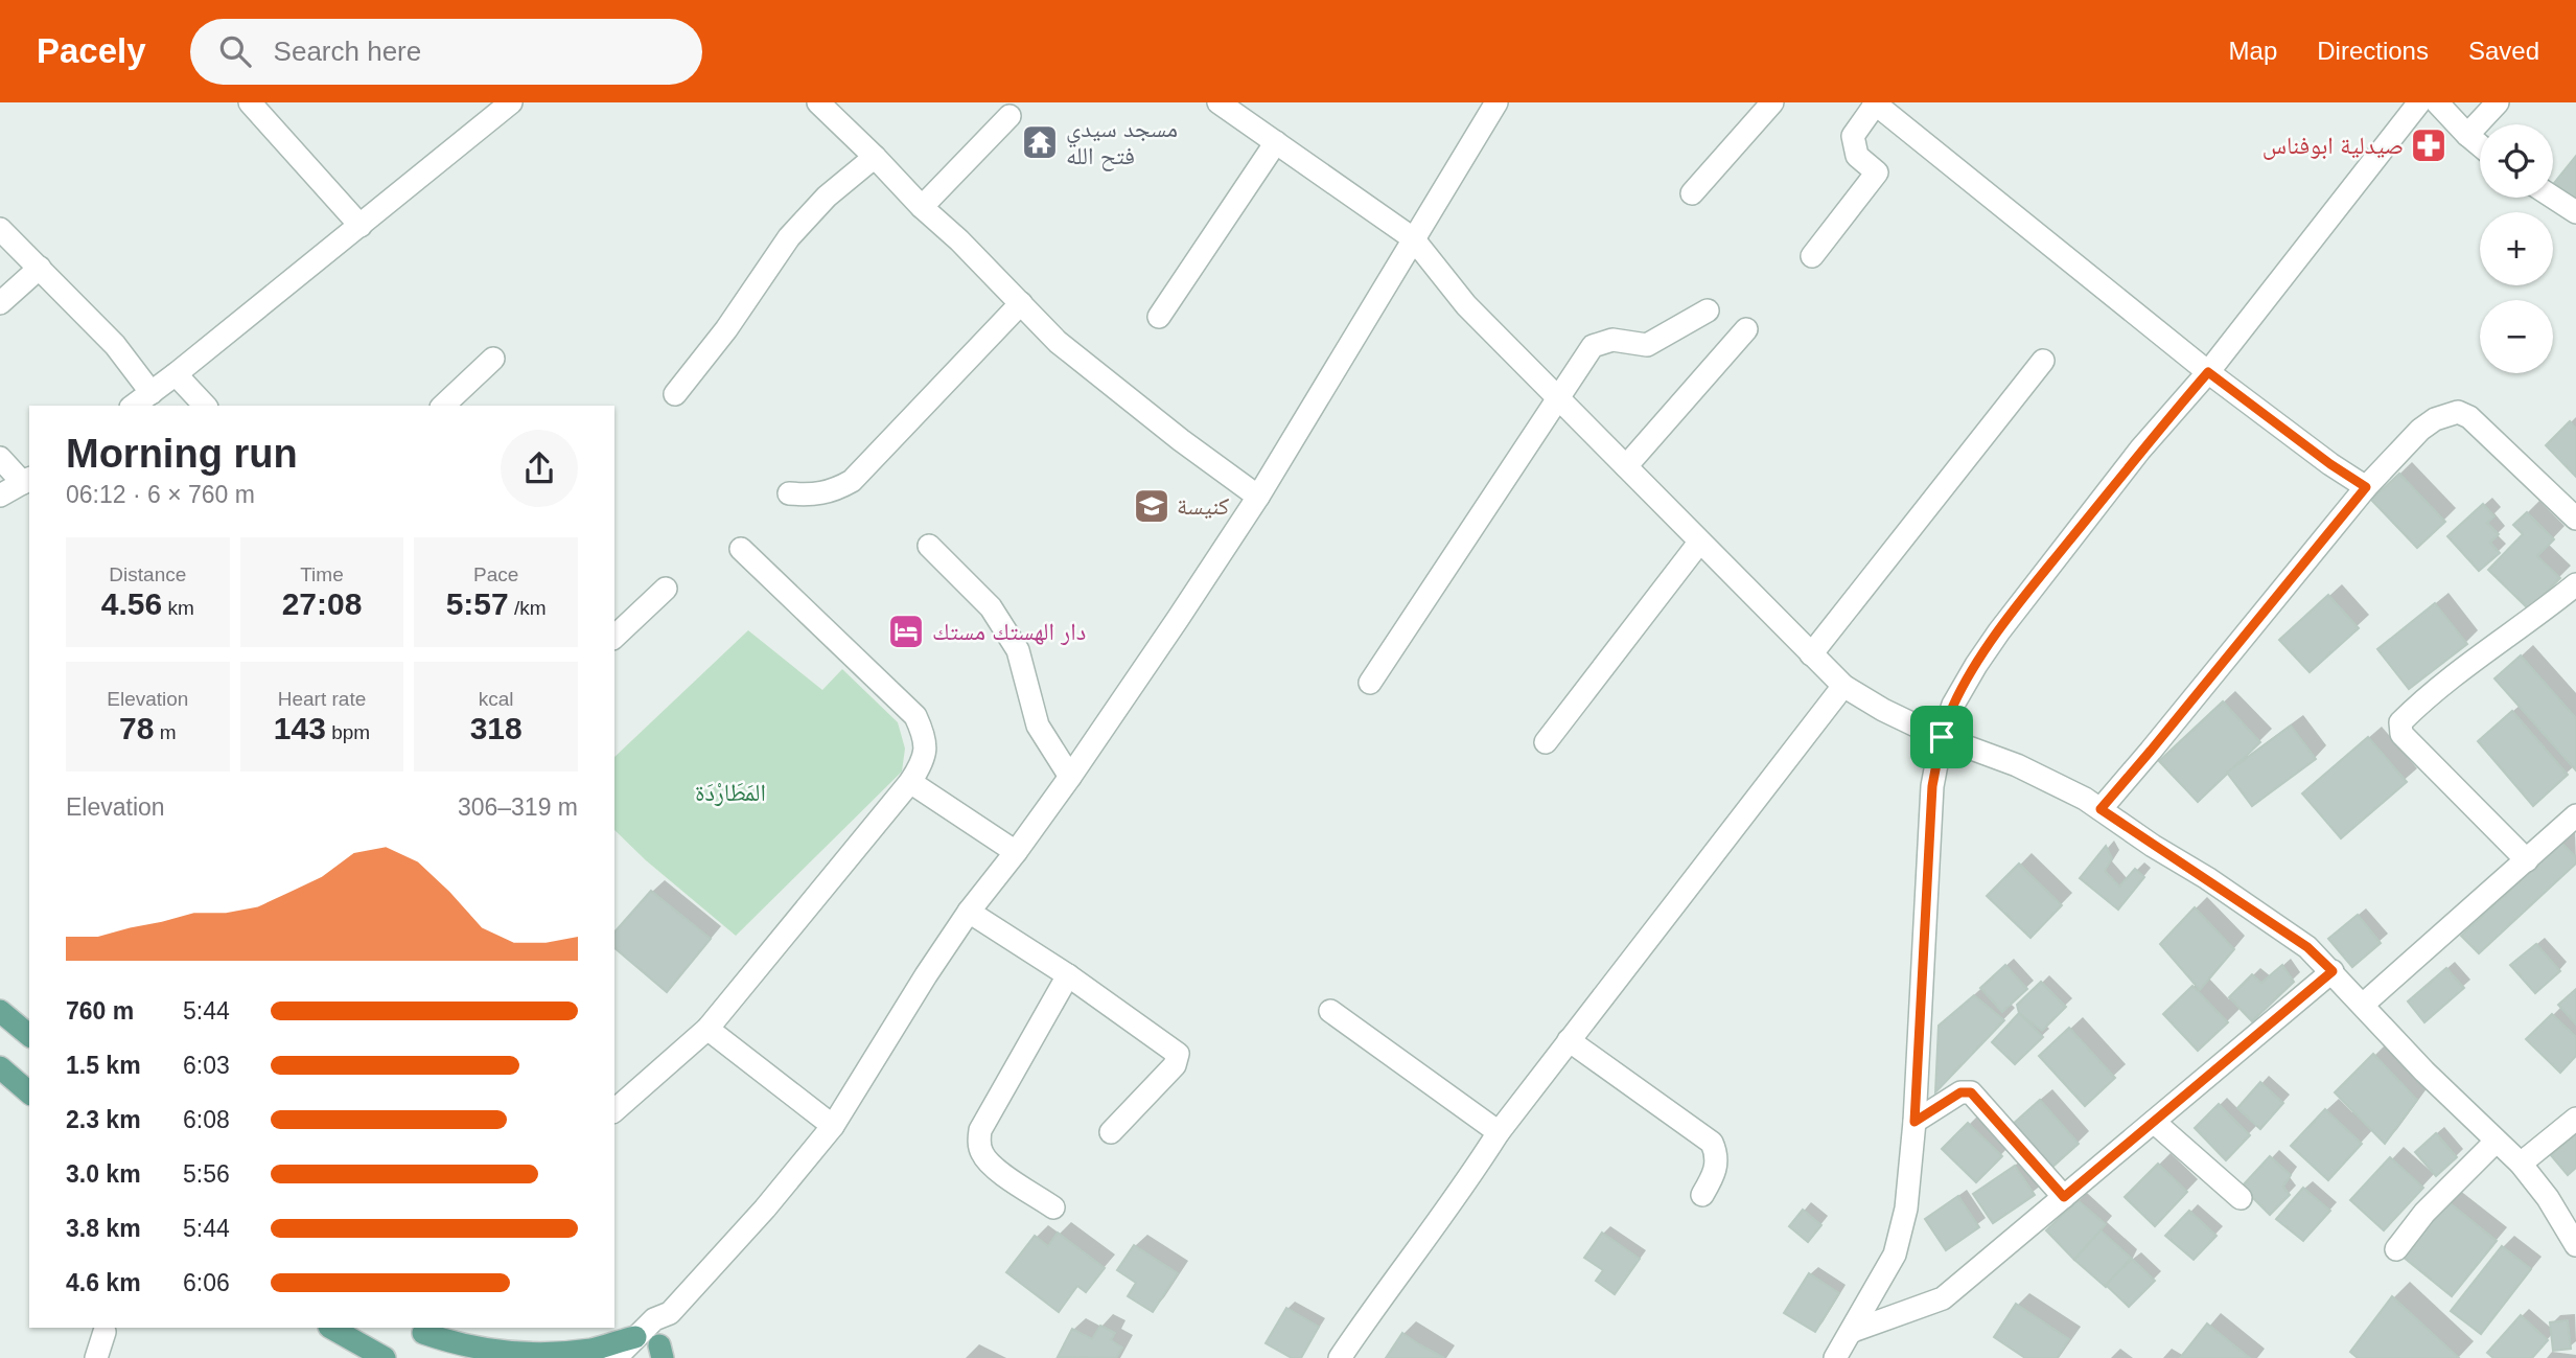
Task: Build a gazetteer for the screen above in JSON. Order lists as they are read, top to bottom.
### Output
{
  "parks": ["المَطَارْدَة"],
  "places": {
    "temple": ["مسجد سيدي فتح الله"],
    "pharmacy": ["صيدلية ابوفناس"],
    "school or university": ["كنيسة"],
    "hotel": ["دار الهستك مستك"]
  },
  "page": {
    "header": "Pacely",
    "search": "Search here",
    "nav": ["Map", "Directions", "Saved"],
    "map_buttons": ["+", "−"],
    "heading": ["Morning run", "06:12 · 6 × 760 m"],
    "stats": [
      ["Distance", "4.56 km"],
      ["Time", "27:08"],
      ["Pace", "5:57 /km"],
      ["Elevation", "78 m"],
      ["Heart rate", "143 bpm"],
      ["kcal", "318"]
    ],
    "chart": ["Elevation", "306–319 m"],
    "list": [
      {
        "name": "760 m",
        "note": "5:44"
      },
      {
        "name": "1.5 km",
        "note": "6:03"
      },
      {
        "name": "2.3 km",
        "note": "6:08"
      },
      {
        "name": "3.0 km",
        "note": "5:56"
      },
      {
        "name": "3.8 km",
        "note": "5:44"
      },
      {
        "name": "4.6 km",
        "note": "6:06"
      }
    ]
  }
}
